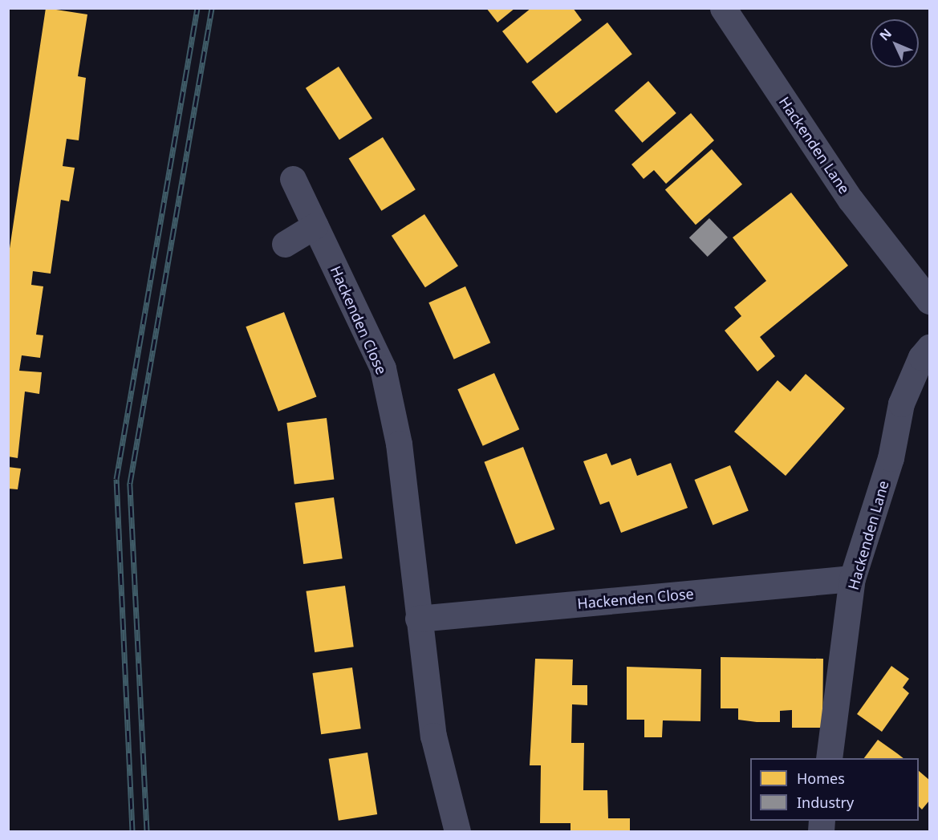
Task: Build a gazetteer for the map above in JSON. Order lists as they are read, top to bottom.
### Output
{
  "streets": {
    "street": ["Hackenden Lane", "Hackenden Close"]
  },
  "crossings": [
    ["Hackenden Lane", "Hackenden Close"]
  ],
  "legend": ["Homes", "Industry"],
  "north": "top left"
}
